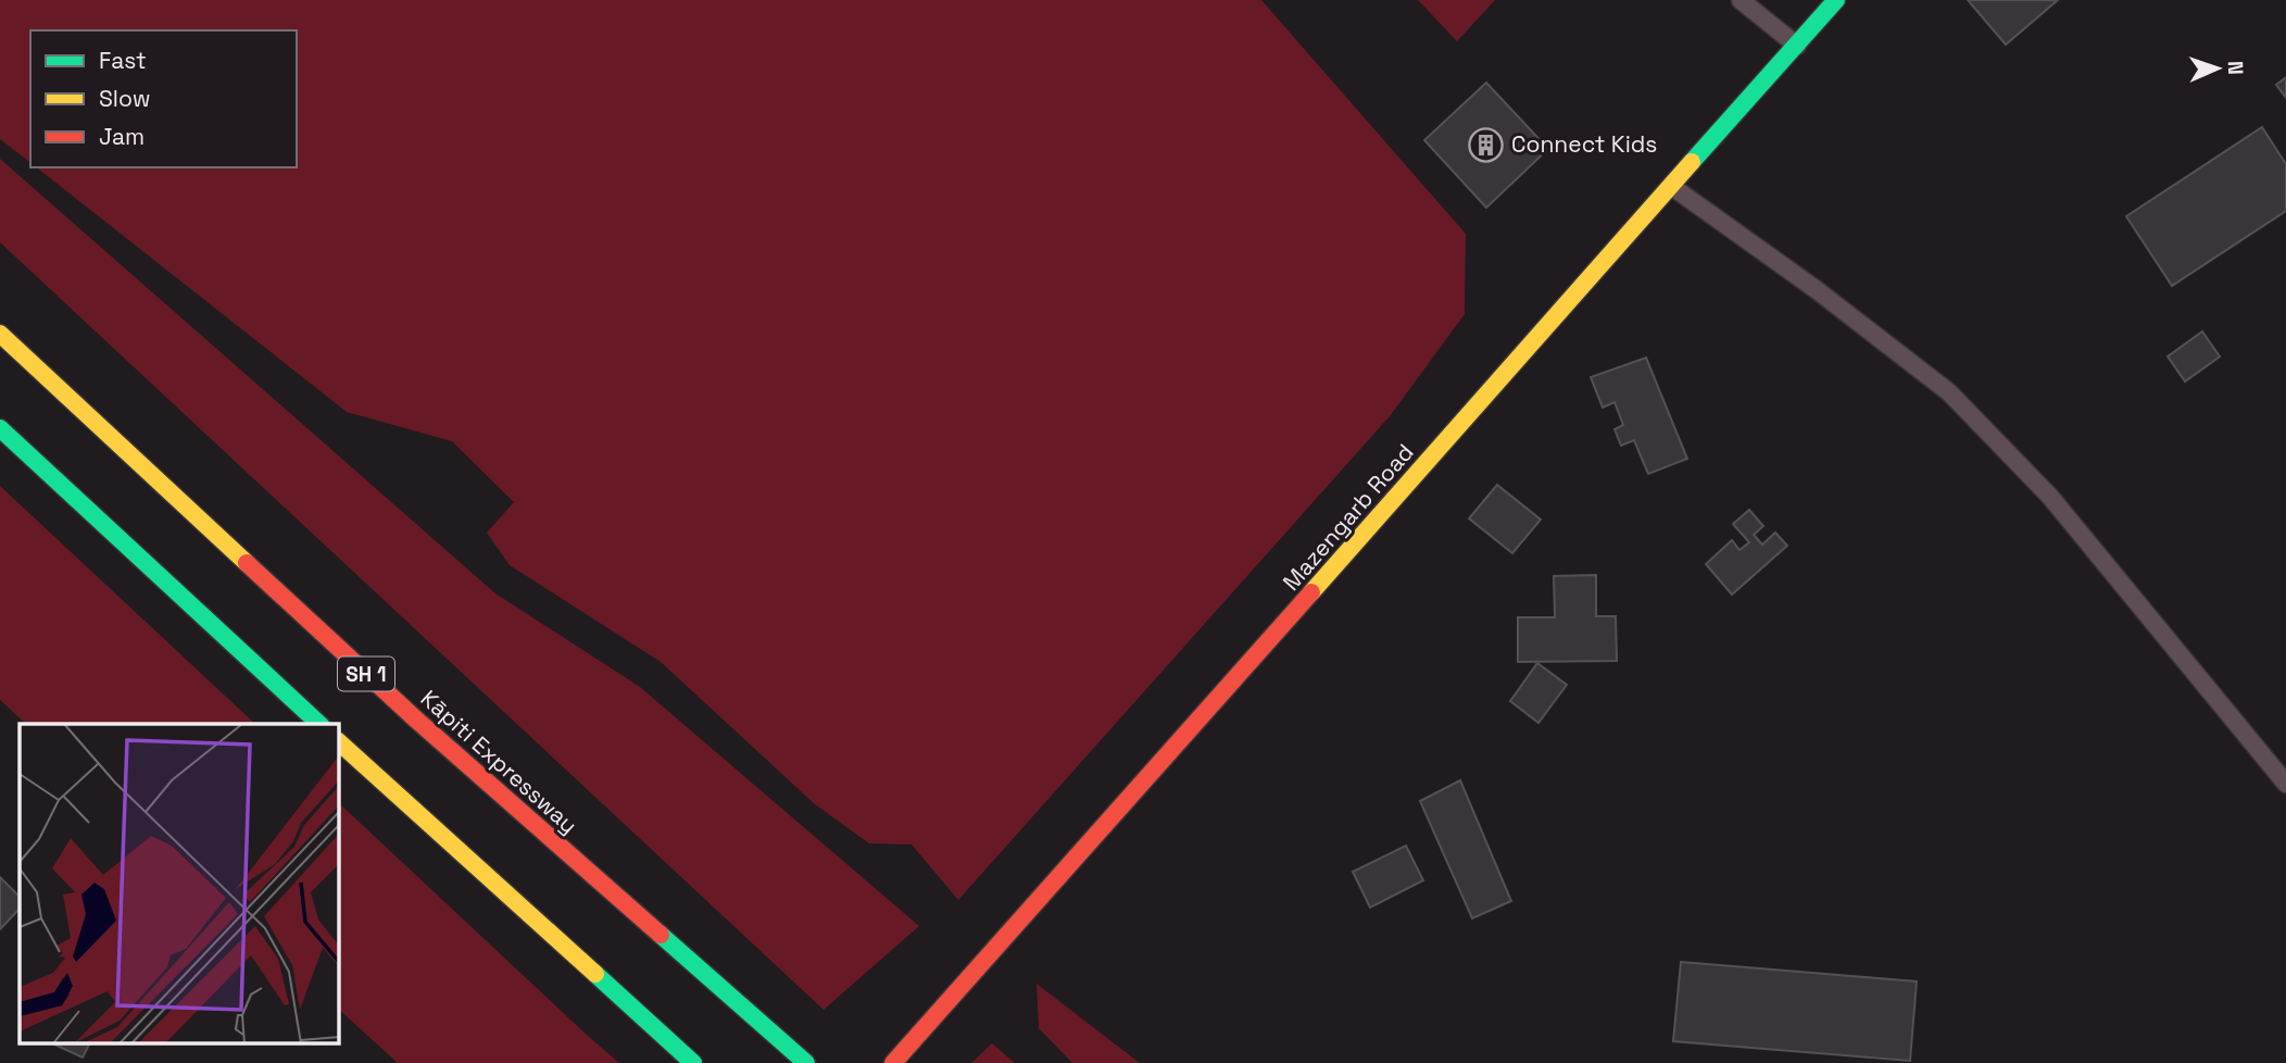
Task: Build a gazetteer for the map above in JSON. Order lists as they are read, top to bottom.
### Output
{
  "streets": {
    "main road": ["Mazengarb Road", "SH 1", "Kāpiti Expressway"]
  },
  "places": {
    "building": ["Connect Kids"]
  },
  "legend": ["Fast", "Slow", "Jam"],
  "north": "right"
}
